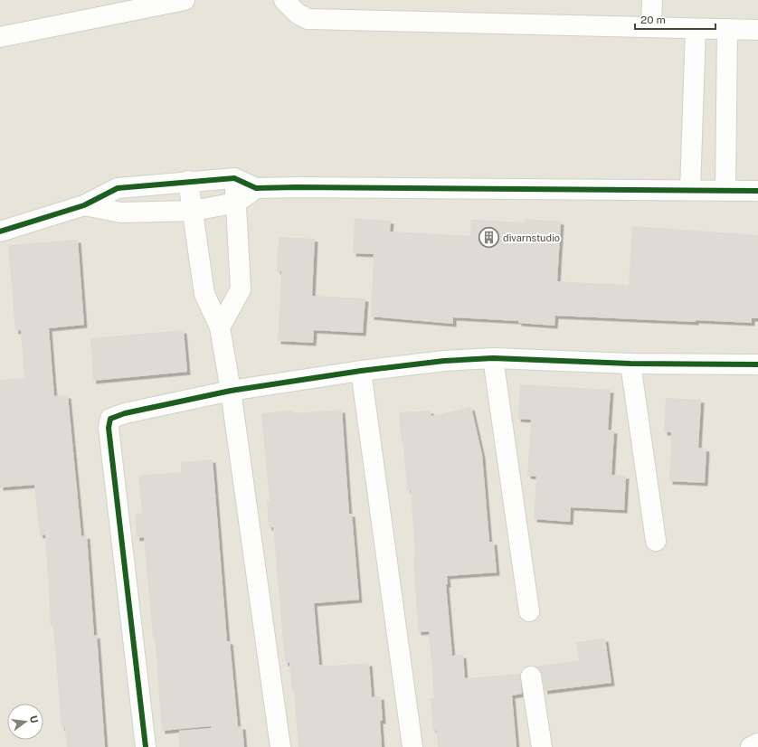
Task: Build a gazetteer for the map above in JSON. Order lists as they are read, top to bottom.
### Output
{
  "places": {
    "building": ["divarnstudio"]
  },
  "scale_bar": "20 m",
  "north": "right"
}
